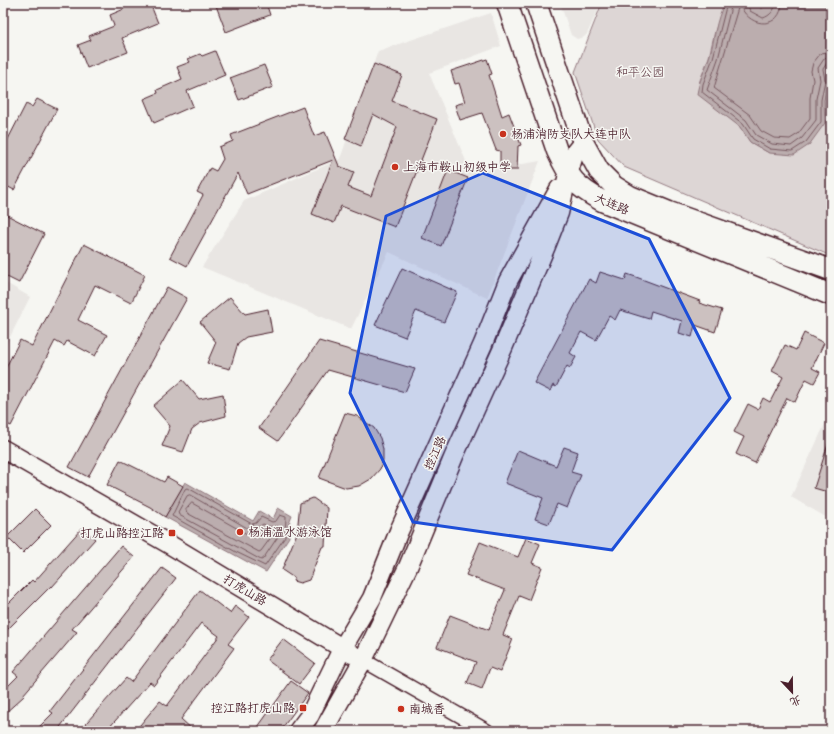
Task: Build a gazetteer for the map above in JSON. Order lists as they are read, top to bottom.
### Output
{
  "streets": {
    "main road": ["大连路", "控江路", "打虎山路"]
  },
  "crossings": [
    ["大连路", "控江路"],
    ["控江路", "打虎山路"]
  ],
  "parks": ["和平公园"],
  "places": {
    "other": [
      "杨浦消防支队大连中队",
      "上海市鞍山初级中学",
      "杨浦温水游泳馆",
      "南城香"
    ],
    "transit": ["打虎山路控江路", "控江路打虎山路"]
  },
  "north": "bottom"
}
